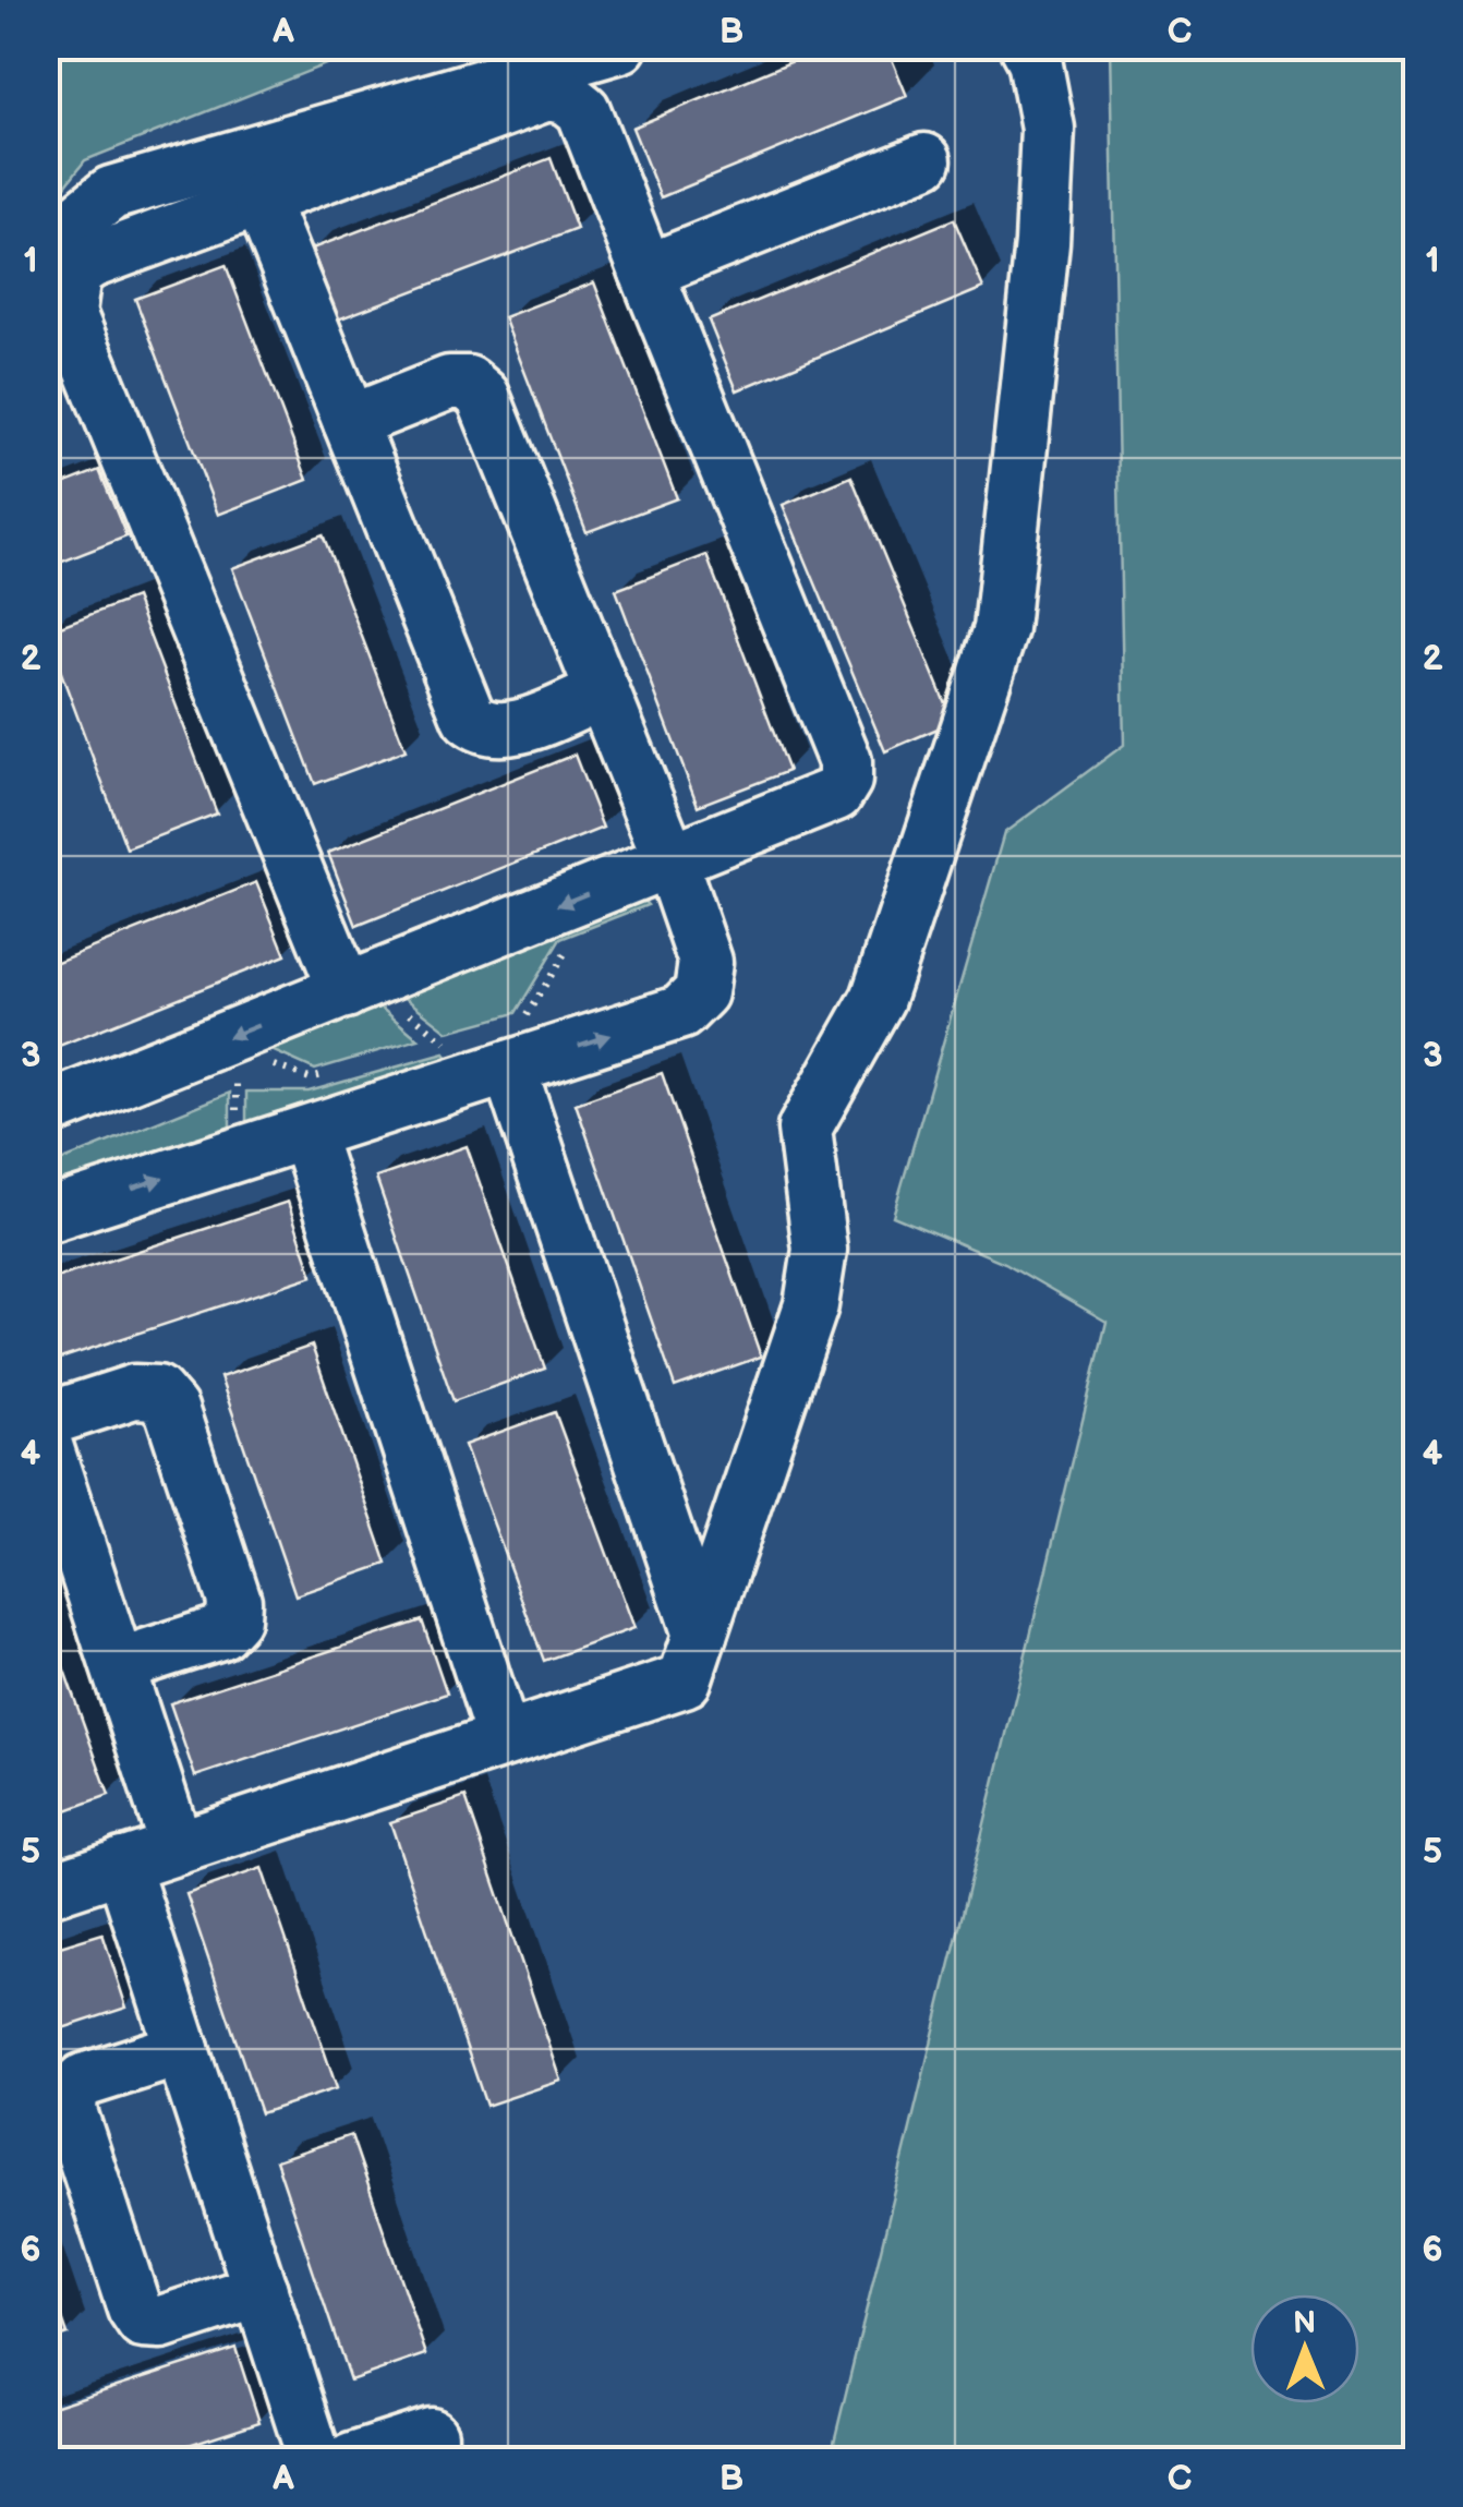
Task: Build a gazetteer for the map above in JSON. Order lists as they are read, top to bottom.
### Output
{
  "north": "top",
  "grid": {
    "columns": ["A", "B", "C"],
    "rows": [
      "1",
      "2",
      "3",
      "4",
      "5",
      "6"
    ]
  }
}
